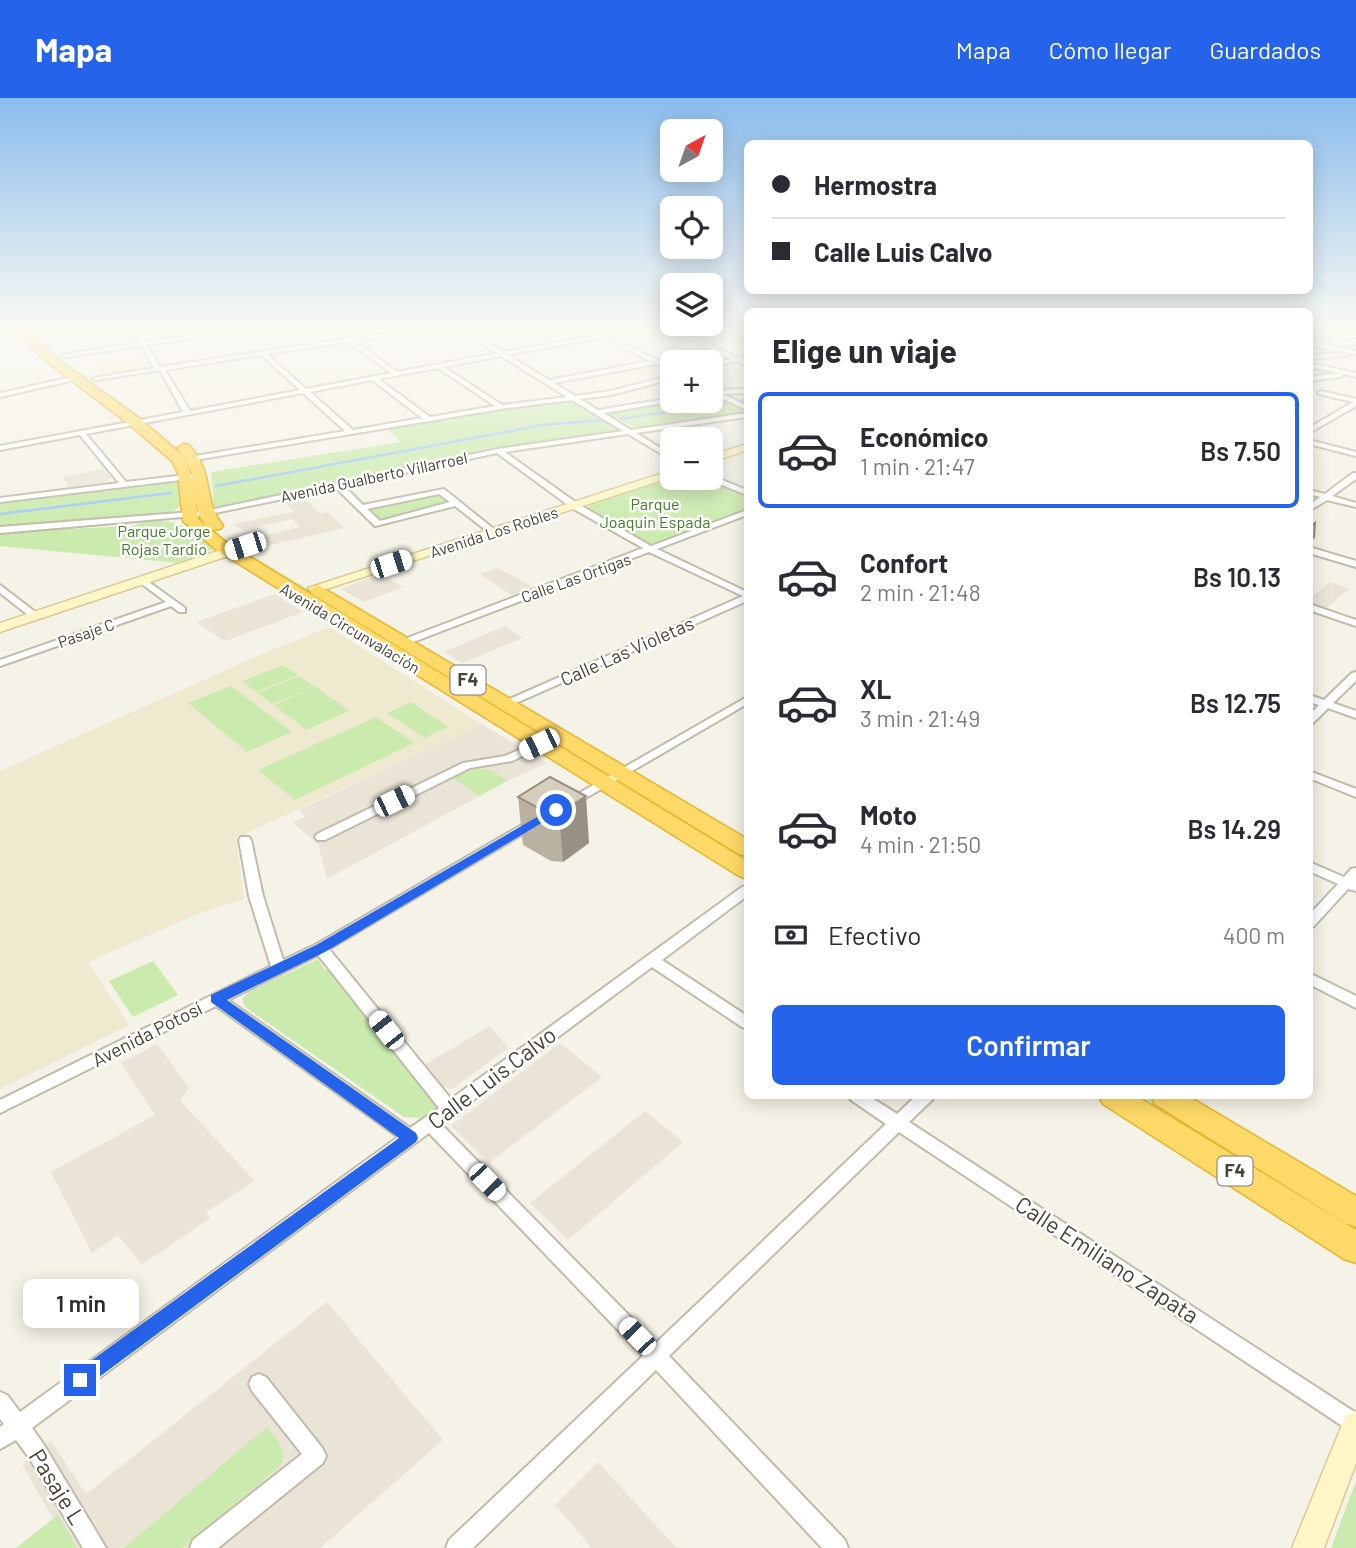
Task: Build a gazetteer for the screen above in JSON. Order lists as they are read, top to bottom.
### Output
{
  "streets": {
    "highway": ["Avenida Circunvalación", "F4"],
    "main road": ["Avenida Los Robles"],
    "street": [
      "Avenida Gualberto Villarroel",
      "Calle Las Ortigas",
      "Pasaje C",
      "Calle Las Violetas",
      "Avenida Potosí",
      "Calle Luis Calvo",
      "Calle Emiliano Zapata",
      "Pasaje L"
    ]
  },
  "crossings": [
    ["Avenida Gualberto Villarroel", "Avenida Circunvalación"],
    ["Avenida Los Robles", "Avenida Circunvalación"],
    ["Calle Las Ortigas", "Avenida Circunvalación"],
    ["Avenida Circunvalación", "Calle Las Violetas"],
    ["Avenida Circunvalación", "Avenida Potosí"],
    ["Calle Luis Calvo", "Pasaje L"]
  ],
  "parks": ["Parque Joaquin Espada", "Parque Jorge Rojas Tardio"],
  "north": "top right",
  "page": {
    "header": "Mapa",
    "nav": ["Mapa", "Cómo llegar", "Guardados"],
    "map_buttons": ["+", "−"],
    "banner": ["Hermostra", "Calle Luis Calvo"],
    "heading": "Elige un viaje",
    "list": [
      {
        "name": "Económico",
        "note": "1 min · 21:47",
        "value": "Bs 7.50"
      },
      {
        "name": "Confort",
        "note": "2 min · 21:48",
        "value": "Bs 10.13"
      },
      {
        "name": "XL",
        "note": "3 min · 21:49",
        "value": "Bs 12.75"
      },
      {
        "name": "Moto",
        "note": "4 min · 21:50",
        "value": "Bs 14.29"
      }
    ],
    "pay": ["Efectivo", "400 m"],
    "buttons": "Confirmar",
    "bubble": "1 min"
  }
}
